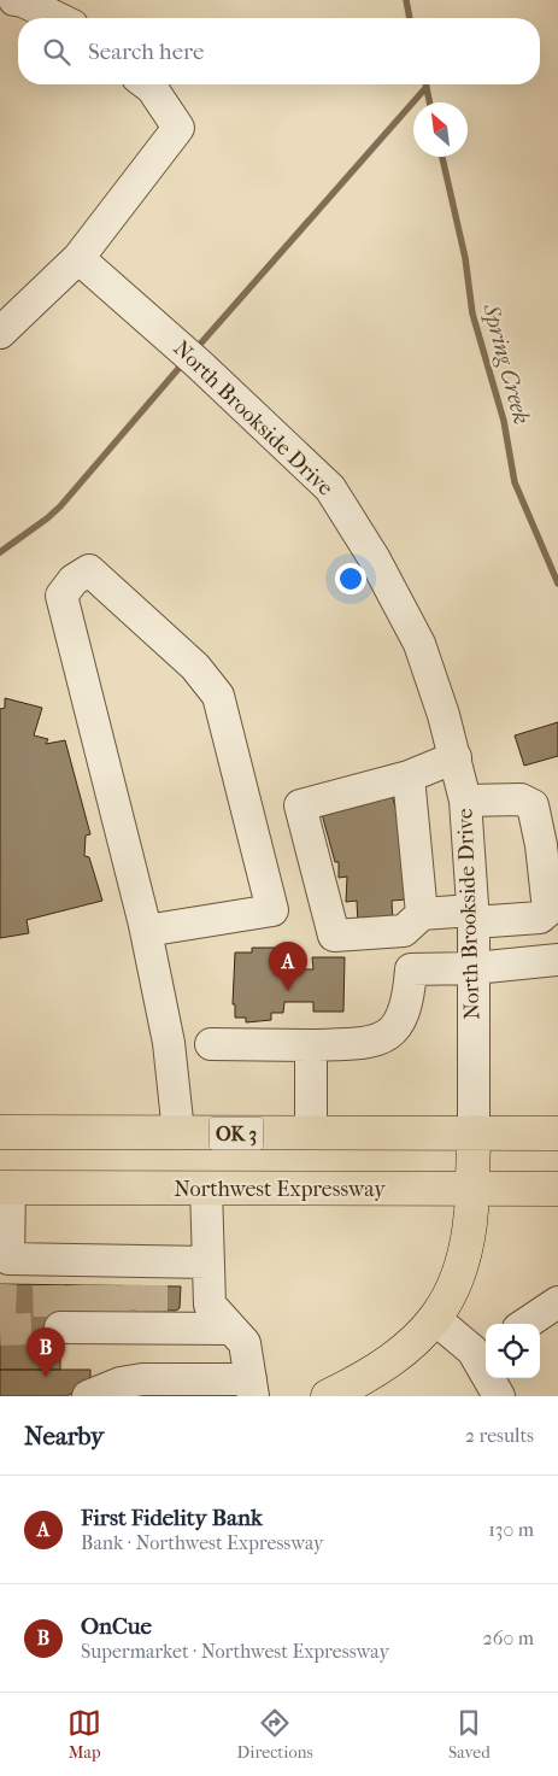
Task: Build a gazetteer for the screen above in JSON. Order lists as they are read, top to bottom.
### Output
{
  "streets": {
    "main road": ["OK 3", "Northwest Expressway"],
    "street": ["North Brookside Drive"]
  },
  "crossings": [
    ["North Brookside Drive", "OK 3"]
  ],
  "water": ["Spring Creek"],
  "north": "top left",
  "page": {
    "search": "Search here",
    "pins": ["A", "B"],
    "heading": ["Nearby", "2 results"],
    "list": [
      {
        "mark": "A",
        "name": "First Fidelity Bank",
        "note": "Bank · Northwest Expressway",
        "value": "130 m"
      },
      {
        "mark": "B",
        "name": "OnCue",
        "note": "Supermarket · Northwest Expressway",
        "value": "260 m"
      }
    ],
    "nav": ["Map", "Directions", "Saved"]
  }
}
